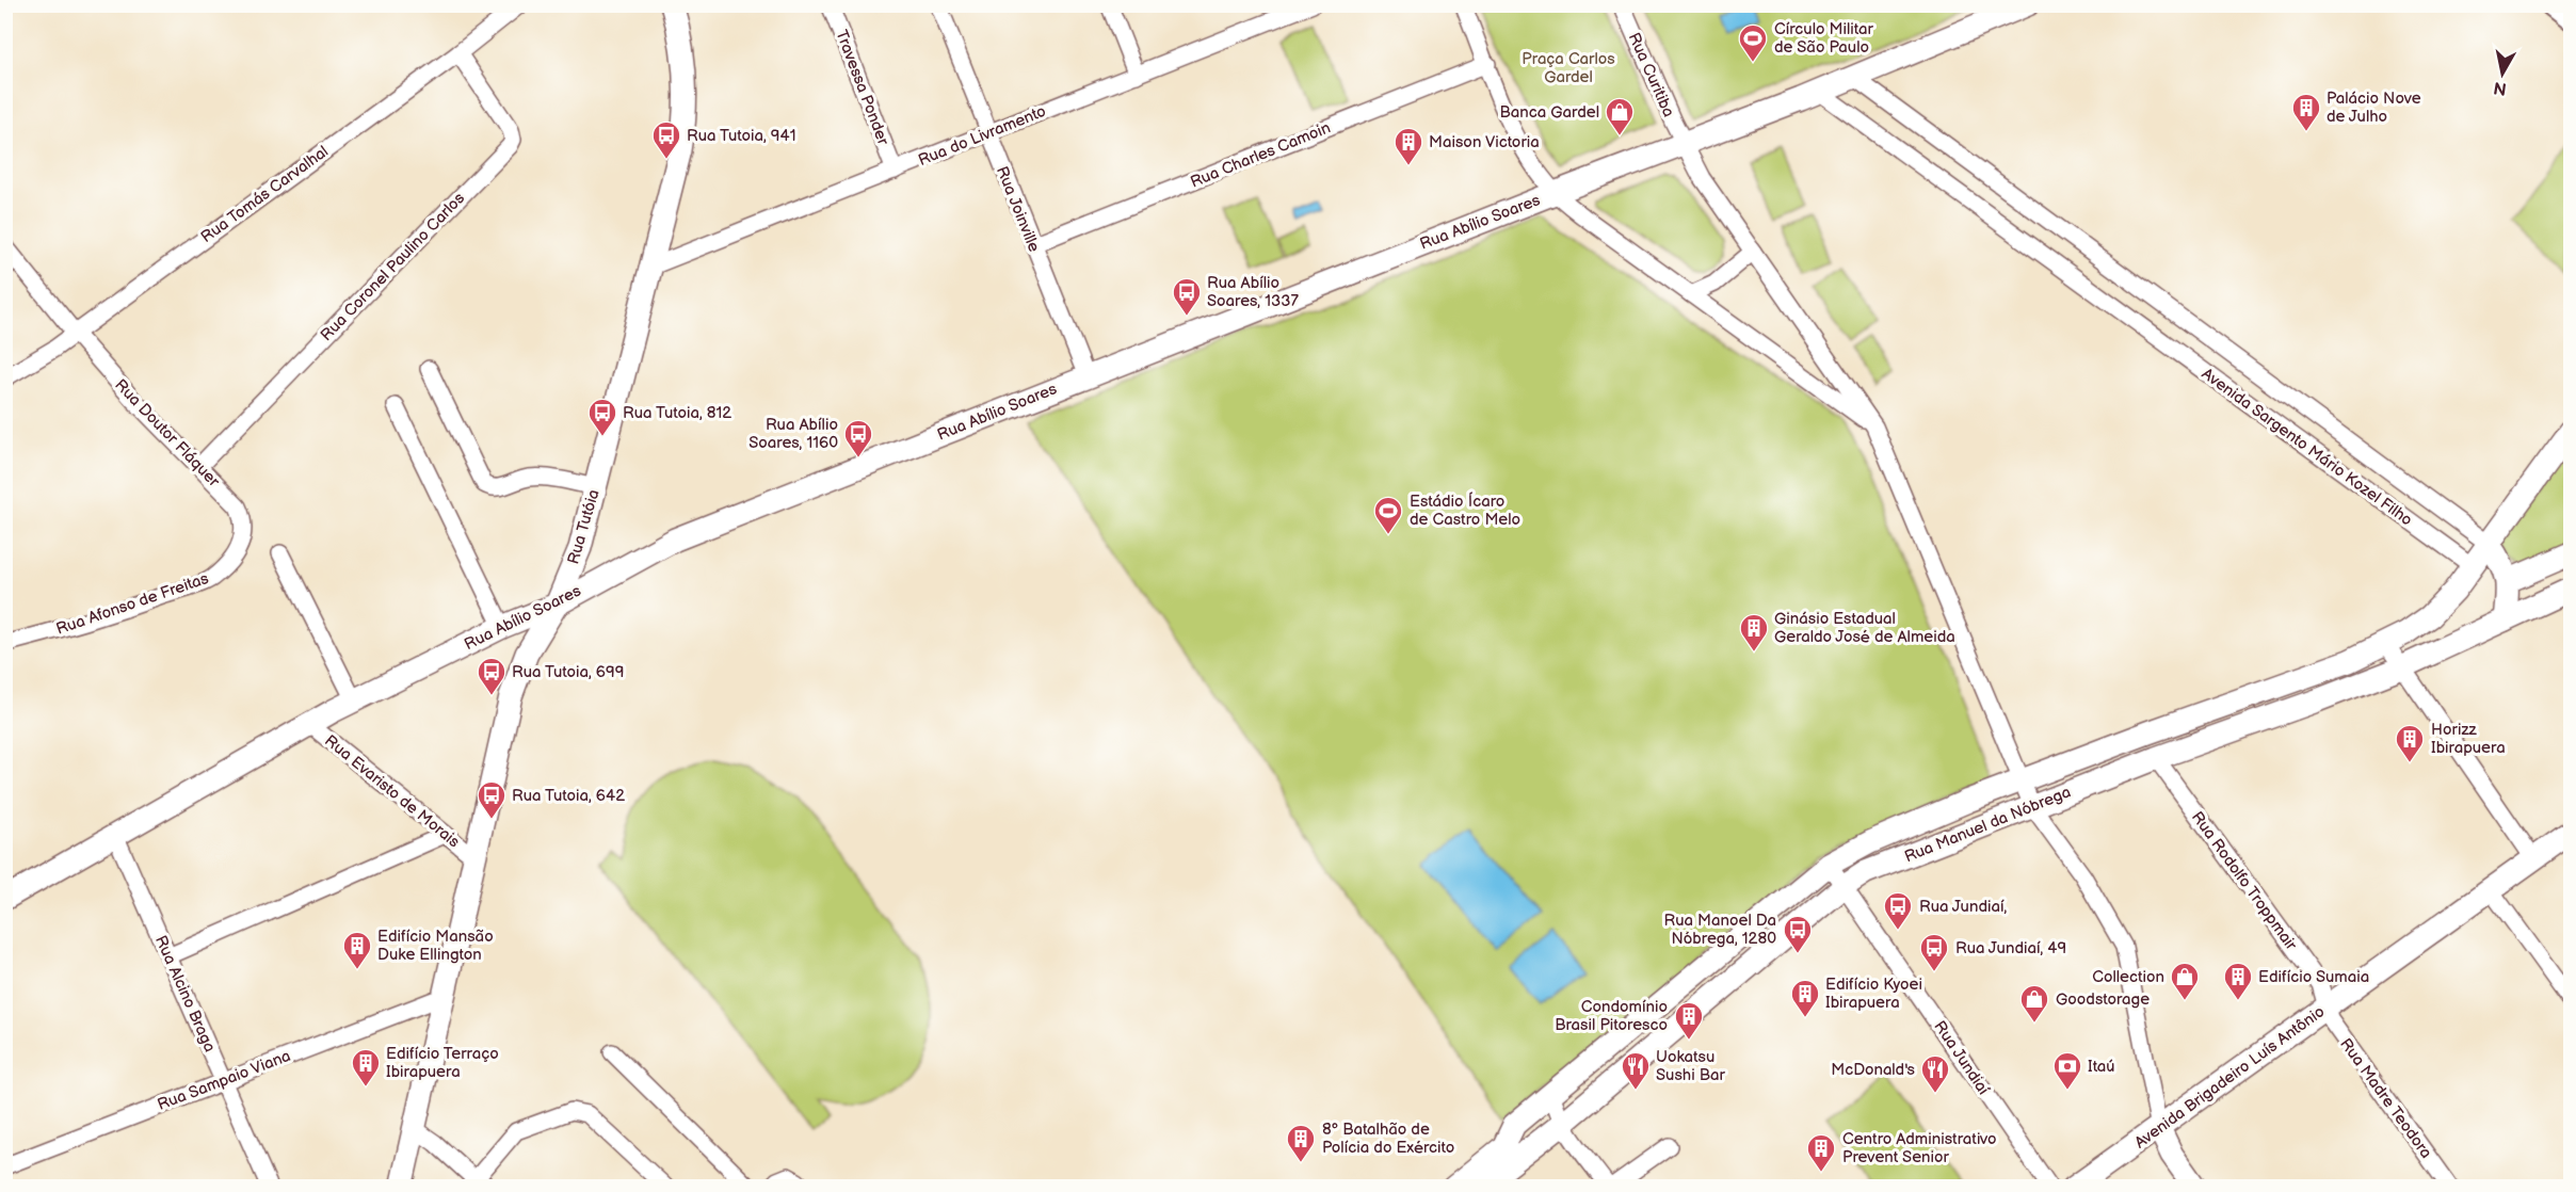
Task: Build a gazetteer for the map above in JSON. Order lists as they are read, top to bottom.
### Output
{
  "streets": {
    "street": [
      "Rua Curitiba",
      "Travessa Ponder",
      "Rua do Livramento",
      "Rua Charles Camoin",
      "Rua Tomás Carvalhal",
      "Rua Joinville",
      "Rua Abílio Soares",
      "Rua Coronel Paulino Carlos",
      "Rua Doutor Fláquer",
      "Avenida Sargento Mário Kozel Filho",
      "Rua Tutóia",
      "Rua Afonso de Freitas",
      "Rua Evaristo de Morais",
      "Rua Manuel da Nóbrega",
      "Rua Rodolfo Troppmair",
      "Rua Alcino Braga",
      "Rua Jundiaí",
      "Avenida Brigadeiro Luís Antônio",
      "Rua Sampaio Viana",
      "Rua Madre Teodora"
    ]
  },
  "crossings": [
    ["Rua Curitiba", "Rua Abílio Soares"],
    ["Rua Curitiba", "Rua Manuel da Nóbrega"],
    ["Rua Curitiba", "Avenida Brigadeiro Luís Antônio"],
    ["Travessa Ponder", "Rua do Livramento"],
    ["Rua do Livramento", "Rua Joinville"],
    ["Rua do Livramento", "Rua Tutóia"],
    ["Rua Charles Camoin", "Rua Joinville"],
    ["Rua Tomás Carvalhal", "Rua Coronel Paulino Carlos"],
    ["Rua Tomás Carvalhal", "Rua Doutor Fláquer"],
    ["Rua Joinville", "Rua Abílio Soares"],
    ["Rua Abílio Soares", "Avenida Sargento Mário Kozel Filho"],
    ["Rua Abílio Soares", "Rua Tutóia"],
    ["Rua Abílio Soares", "Rua Evaristo de Morais"],
    ["Rua Abílio Soares", "Rua Alcino Braga"],
    ["Rua Coronel Paulino Carlos", "Rua Doutor Fláquer"],
    ["Rua Doutor Fláquer", "Rua Afonso de Freitas"],
    ["Avenida Sargento Mário Kozel Filho", "Rua Manuel da Nóbrega"],
    ["Rua Tutóia", "Rua Evaristo de Morais"],
    ["Rua Tutóia", "Rua Sampaio Viana"],
    ["Rua Manuel da Nóbrega", "Rua Rodolfo Troppmair"],
    ["Rua Manuel da Nóbrega", "Rua Jundiaí"],
    ["Rua Rodolfo Troppmair", "Avenida Brigadeiro Luís Antônio"],
    ["Rua Rodolfo Troppmair", "Rua Madre Teodora"],
    ["Rua Alcino Braga", "Rua Sampaio Viana"],
    ["Avenida Brigadeiro Luís Antônio", "Rua Madre Teodora"]
  ],
  "parks": ["Praça Carlos Gardel"],
  "places": {
    "sports": ["Círculo Militar de São Paulo", "Estádio Ícaro de Castro Melo"],
    "building": [
      "Palácio Nove de Julho",
      "Maison Victoria",
      "Ginásio Estadual Geraldo José de Almeida",
      "Horizz Ibirapuera",
      "Edifício Mansão Duke Ellington",
      "Edifício Sumaia",
      "Edifício Kyoei Ibirapuera",
      "Condomínio Brasil Pitoresco",
      "Edifício Terraço Ibirapuera",
      "8º Batalhão de Polícia do Exército",
      "Centro Administrativo Prevent Senior"
    ],
    "shop": ["Banca Gardel", "Collection", "Goodstorage"],
    "bus stop": [
      "Rua Tutoia, 941",
      "Rua Abílio Soares, 1337",
      "Rua Tutoia, 812",
      "Rua Abílio Soares, 1160",
      "Rua Tutoia, 699",
      "Rua Tutoia, 642",
      "Rua Jundiaí,",
      "Rua Manoel Da Nóbrega, 1280",
      "Rua Jundiaí, 49"
    ],
    "restaurant": ["Uokatsu Sushi Bar", "McDonald's"],
    "bank": ["Itaú"]
  },
  "north": "bottom"
}
